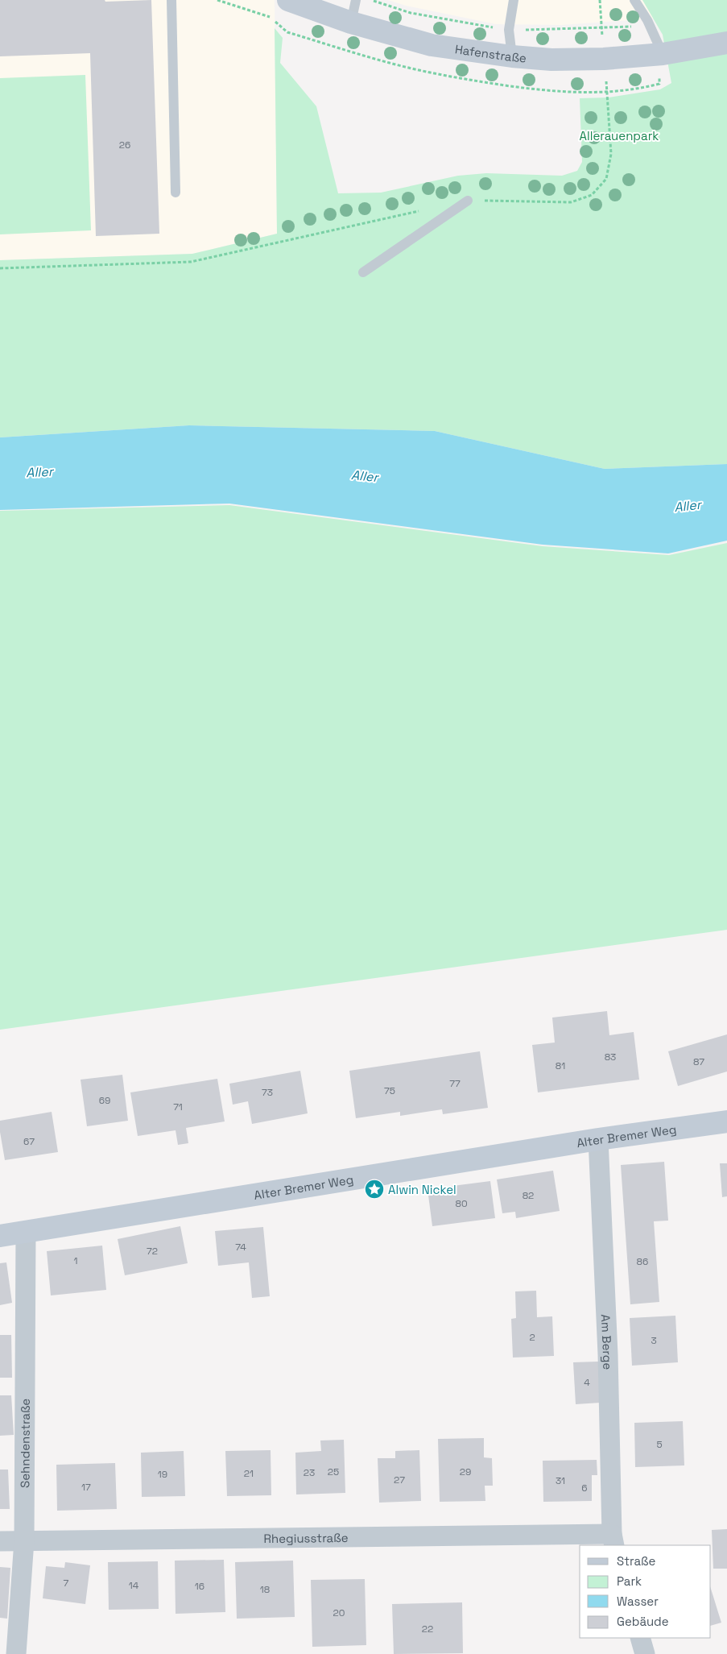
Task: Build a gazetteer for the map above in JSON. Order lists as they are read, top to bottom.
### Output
{
  "streets": {
    "street": [
      "Hafenstraße",
      "Alter Bremer Weg",
      "Am Berge",
      "Sehndenstraße",
      "Rhegiusstraße"
    ]
  },
  "crossings": [
    ["Alter Bremer Weg", "Am Berge"],
    ["Alter Bremer Weg", "Sehndenstraße"],
    ["Am Berge", "Rhegiusstraße"],
    ["Sehndenstraße", "Rhegiusstraße"]
  ],
  "water": ["Aller"],
  "parks": ["Allerauenpark"],
  "places": {
    "place": ["Alwin Nickel"]
  },
  "house_numbers": [
    "26",
    "83",
    "87",
    "81",
    "77",
    "75",
    "73",
    "69",
    "71",
    "67",
    "82",
    "80",
    "74",
    "72",
    "1",
    "86",
    "2",
    "3",
    "4",
    "5",
    "25",
    "29",
    "23",
    "21",
    "19",
    "27",
    "31",
    "17",
    "6",
    "7",
    "14",
    "16",
    "18",
    "20",
    "22"
  ],
  "legend": [
    "Straße",
    "Park",
    "Wasser",
    "Gebäude"
  ]
}
